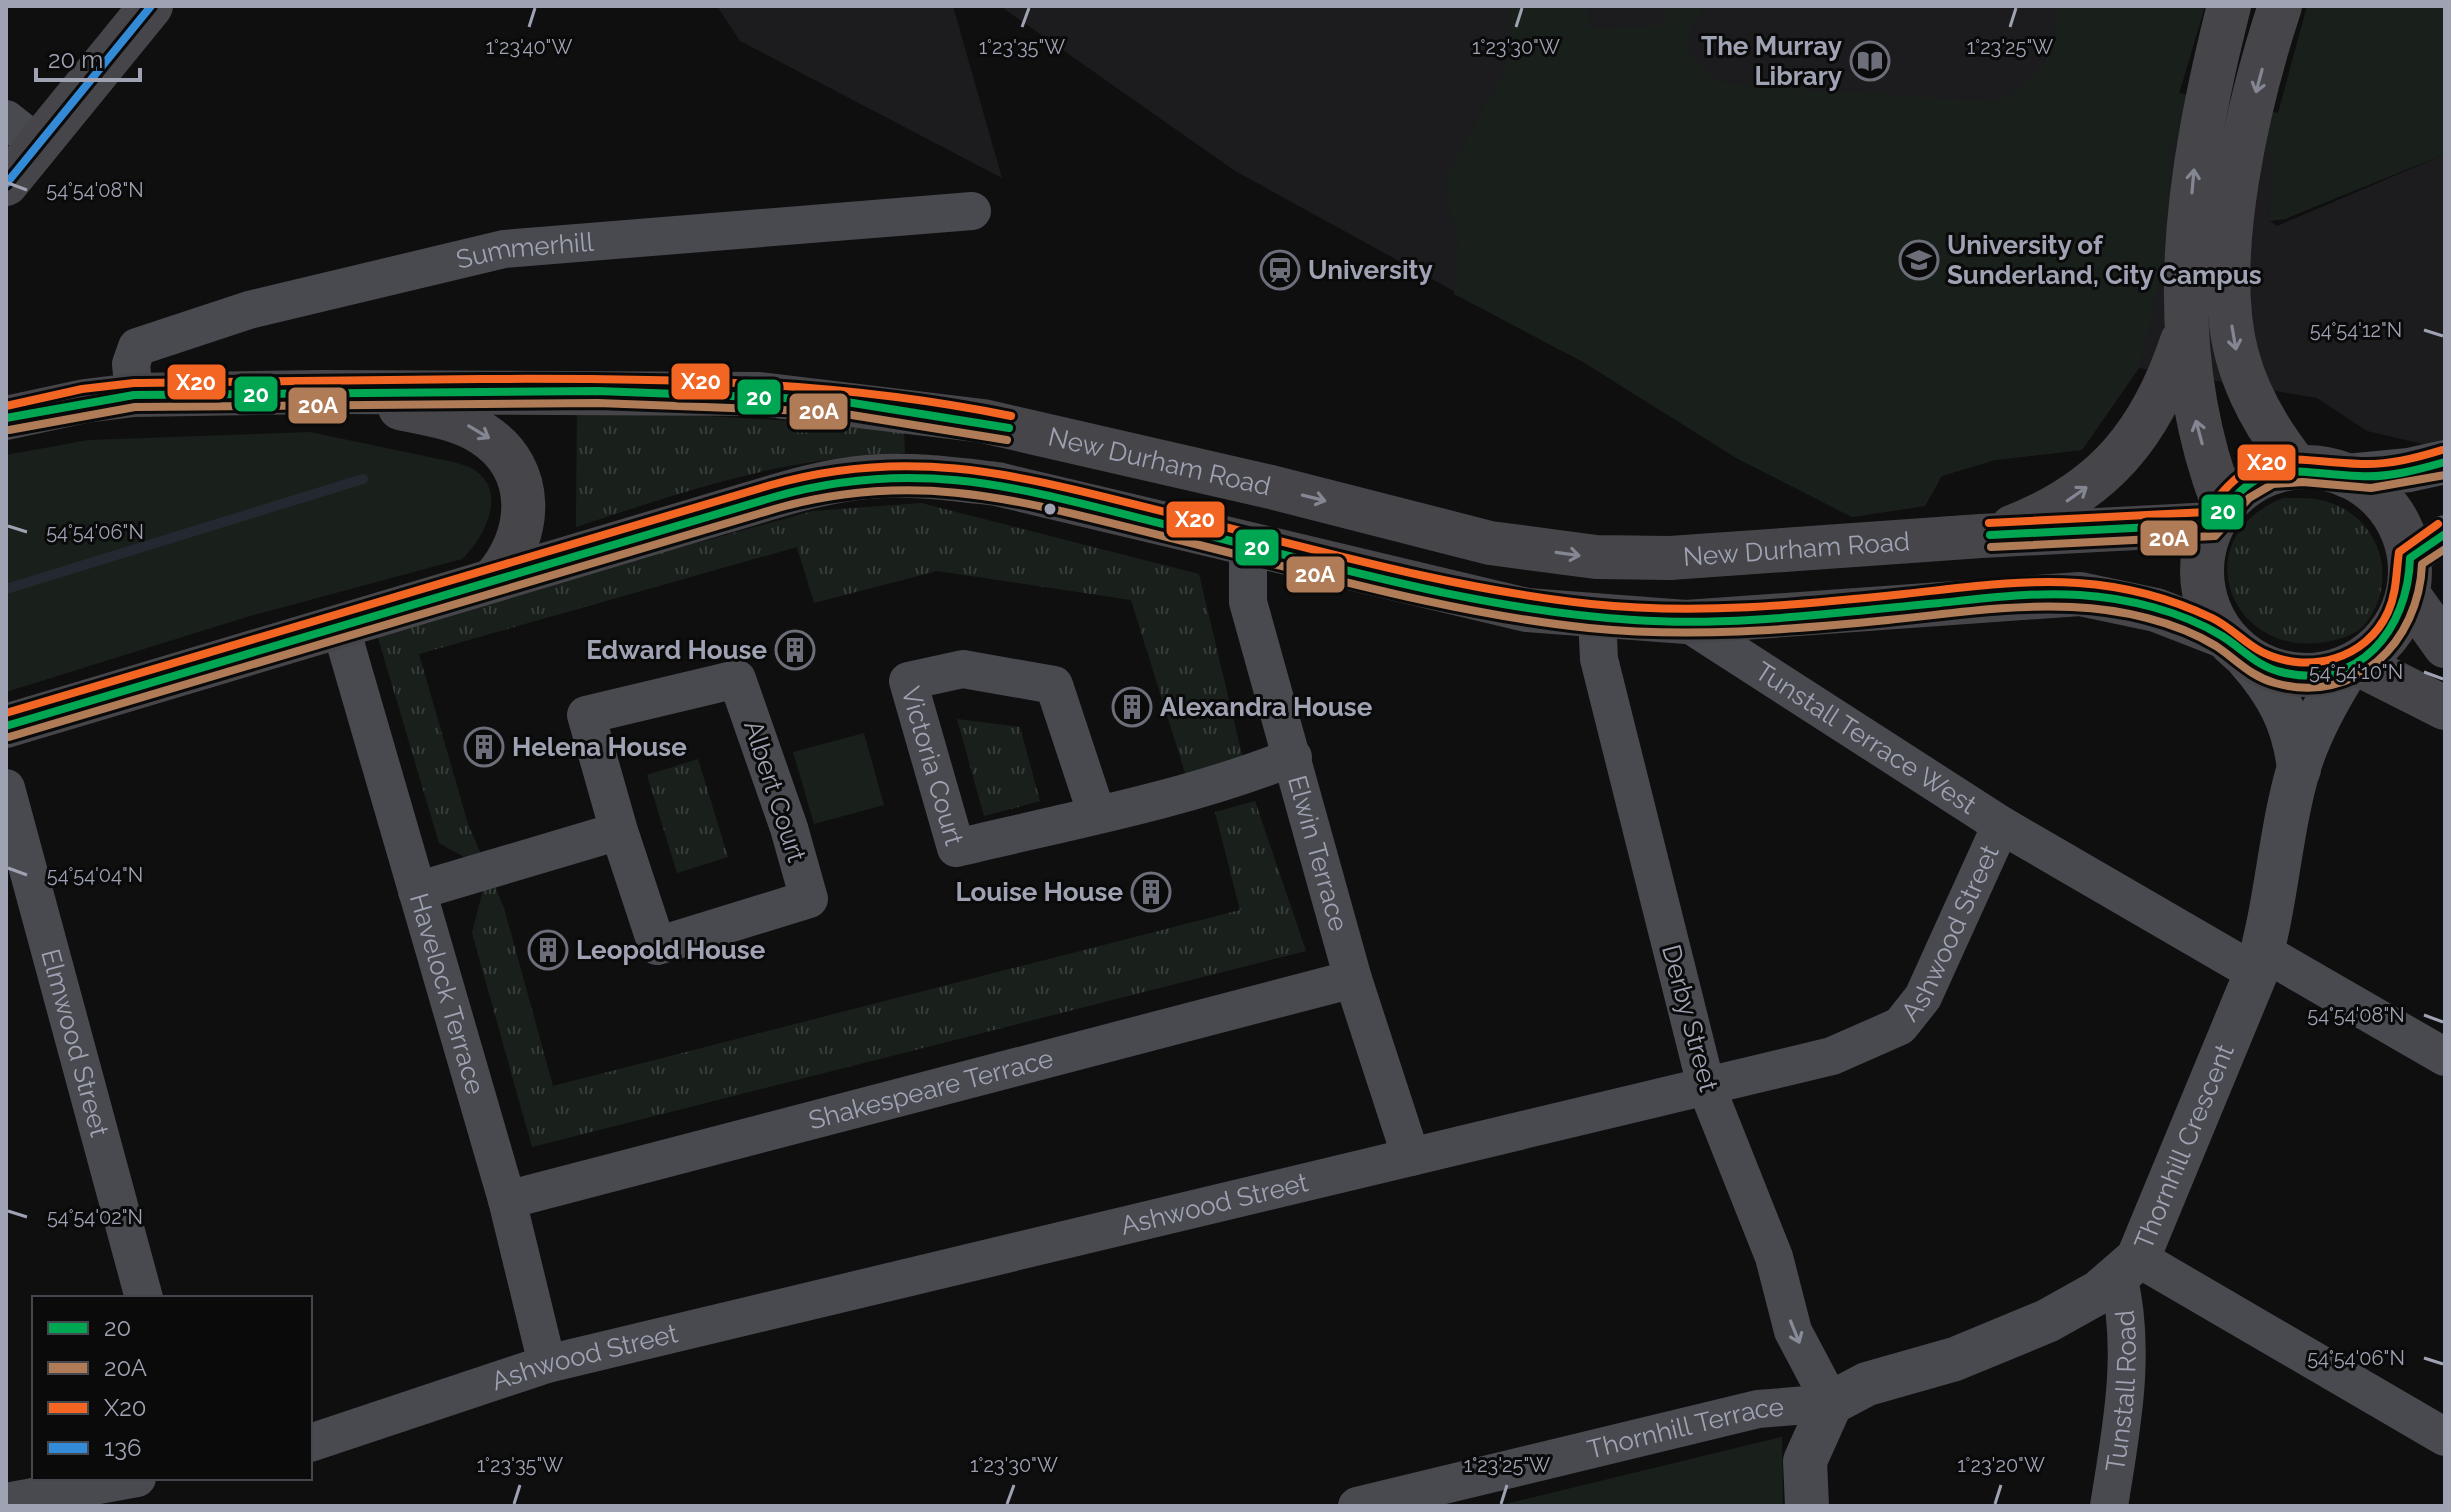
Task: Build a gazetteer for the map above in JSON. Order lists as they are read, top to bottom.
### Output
{
  "streets": {
    "main road": ["New Durham Road"],
    "street": [
      "Summerhill",
      "Tunstall Terrace West",
      "Victoria Court",
      "Albert Court",
      "Elwin Terrace",
      "Ashwood Street",
      "Havelock Terrace",
      "Derby Street",
      "Elmwood Street",
      "Shakespeare Terrace",
      "Thornhill Crescent",
      "Tunstall Road",
      "Thornhill Terrace"
    ]
  },
  "crossings": [
    ["Summerhill", "New Durham Road"],
    ["Tunstall Terrace West", "Ashwood Street"],
    ["Tunstall Terrace West", "Thornhill Crescent"],
    ["Victoria Court", "Elwin Terrace"],
    ["Elwin Terrace", "Ashwood Street"],
    ["Elwin Terrace", "Shakespeare Terrace"],
    ["Ashwood Street", "Havelock Terrace"],
    ["Ashwood Street", "Derby Street"],
    ["Havelock Terrace", "Shakespeare Terrace"],
    ["Derby Street", "Thornhill Crescent"],
    ["Derby Street", "Thornhill Terrace"],
    ["Thornhill Crescent", "Tunstall Road"],
    ["Thornhill Crescent", "Thornhill Terrace"]
  ],
  "one_way": ["Derby Street"],
  "places": {
    "library": ["The Murray Library"],
    "school or university": ["University of Sunderland, City Campus"],
    "station": ["University"],
    "building": [
      "Edward House",
      "Alexandra House",
      "Helena House",
      "Louise House",
      "Leopold House"
    ]
  },
  "lines": [
    "transit line 136",
    "transit line X20",
    "transit line 20",
    "transit line 20A"
  ],
  "legend": [
    "20",
    "20A",
    "X20",
    "136"
  ],
  "scale_bar": "20 m",
  "coordinates": [
    "1°23'40\"W",
    "1°23'35\"W",
    "1°23'30\"W",
    "1°23'25\"W",
    "54°54'08\"N",
    "54°54'12\"N",
    "54°54'06\"N",
    "54°54'10\"N",
    "54°54'04\"N",
    "54°54'02\"N",
    "1°23'20\"W"
  ]
}
